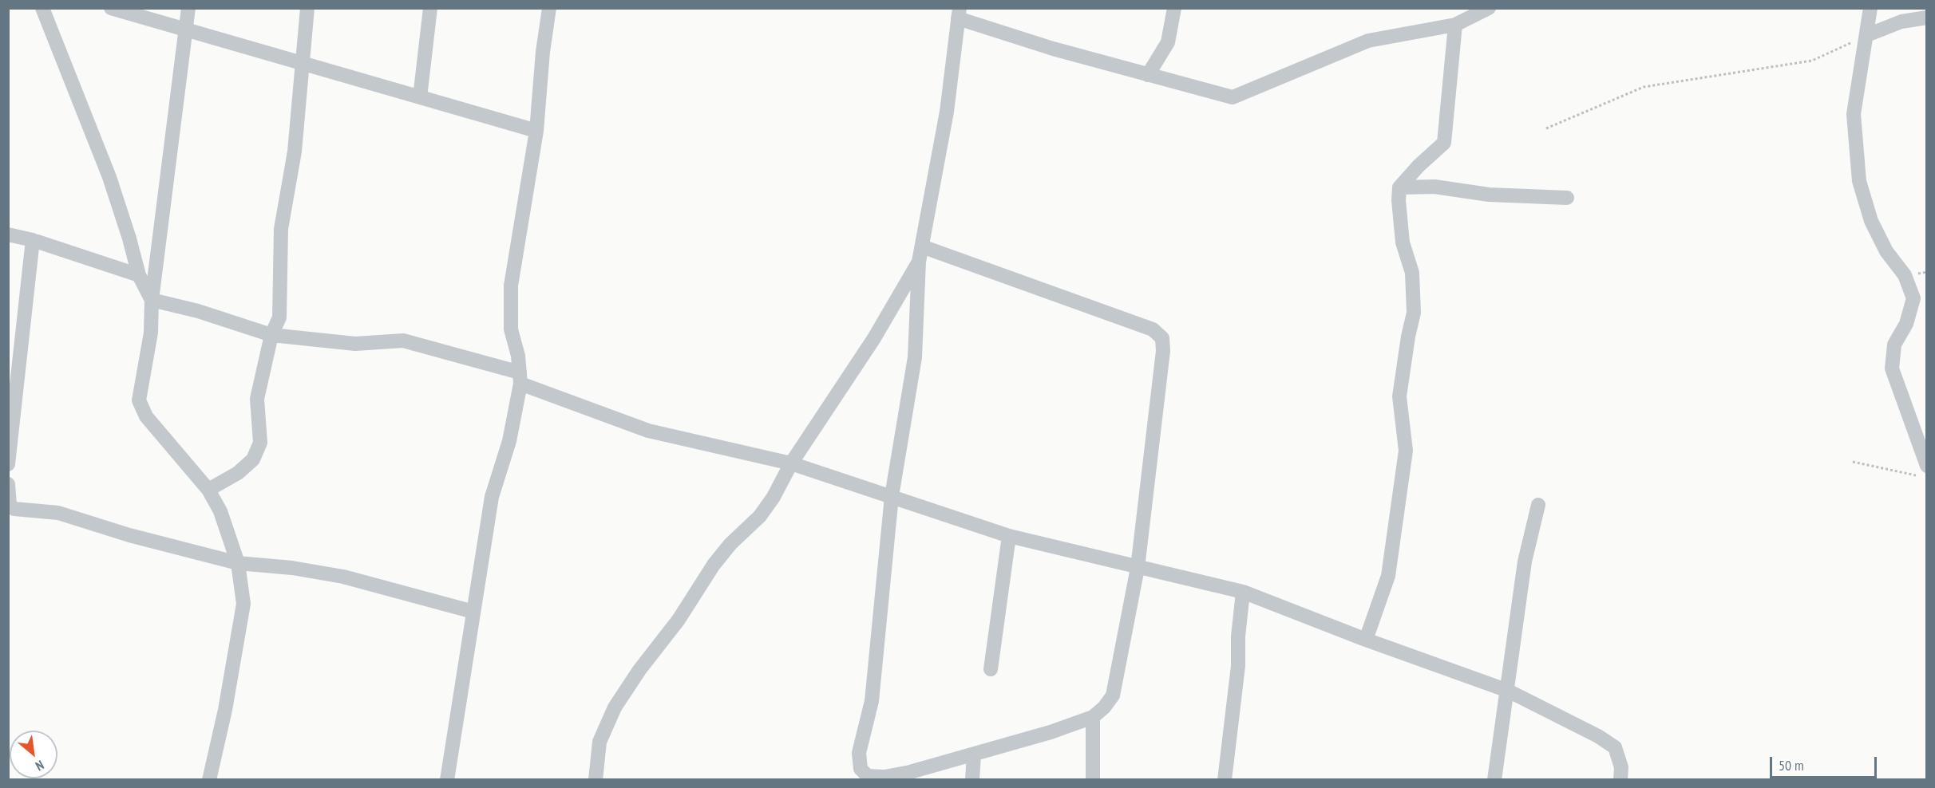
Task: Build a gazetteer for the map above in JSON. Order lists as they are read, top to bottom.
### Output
{
  "scale_bar": "50 m",
  "north": "bottom right"
}
